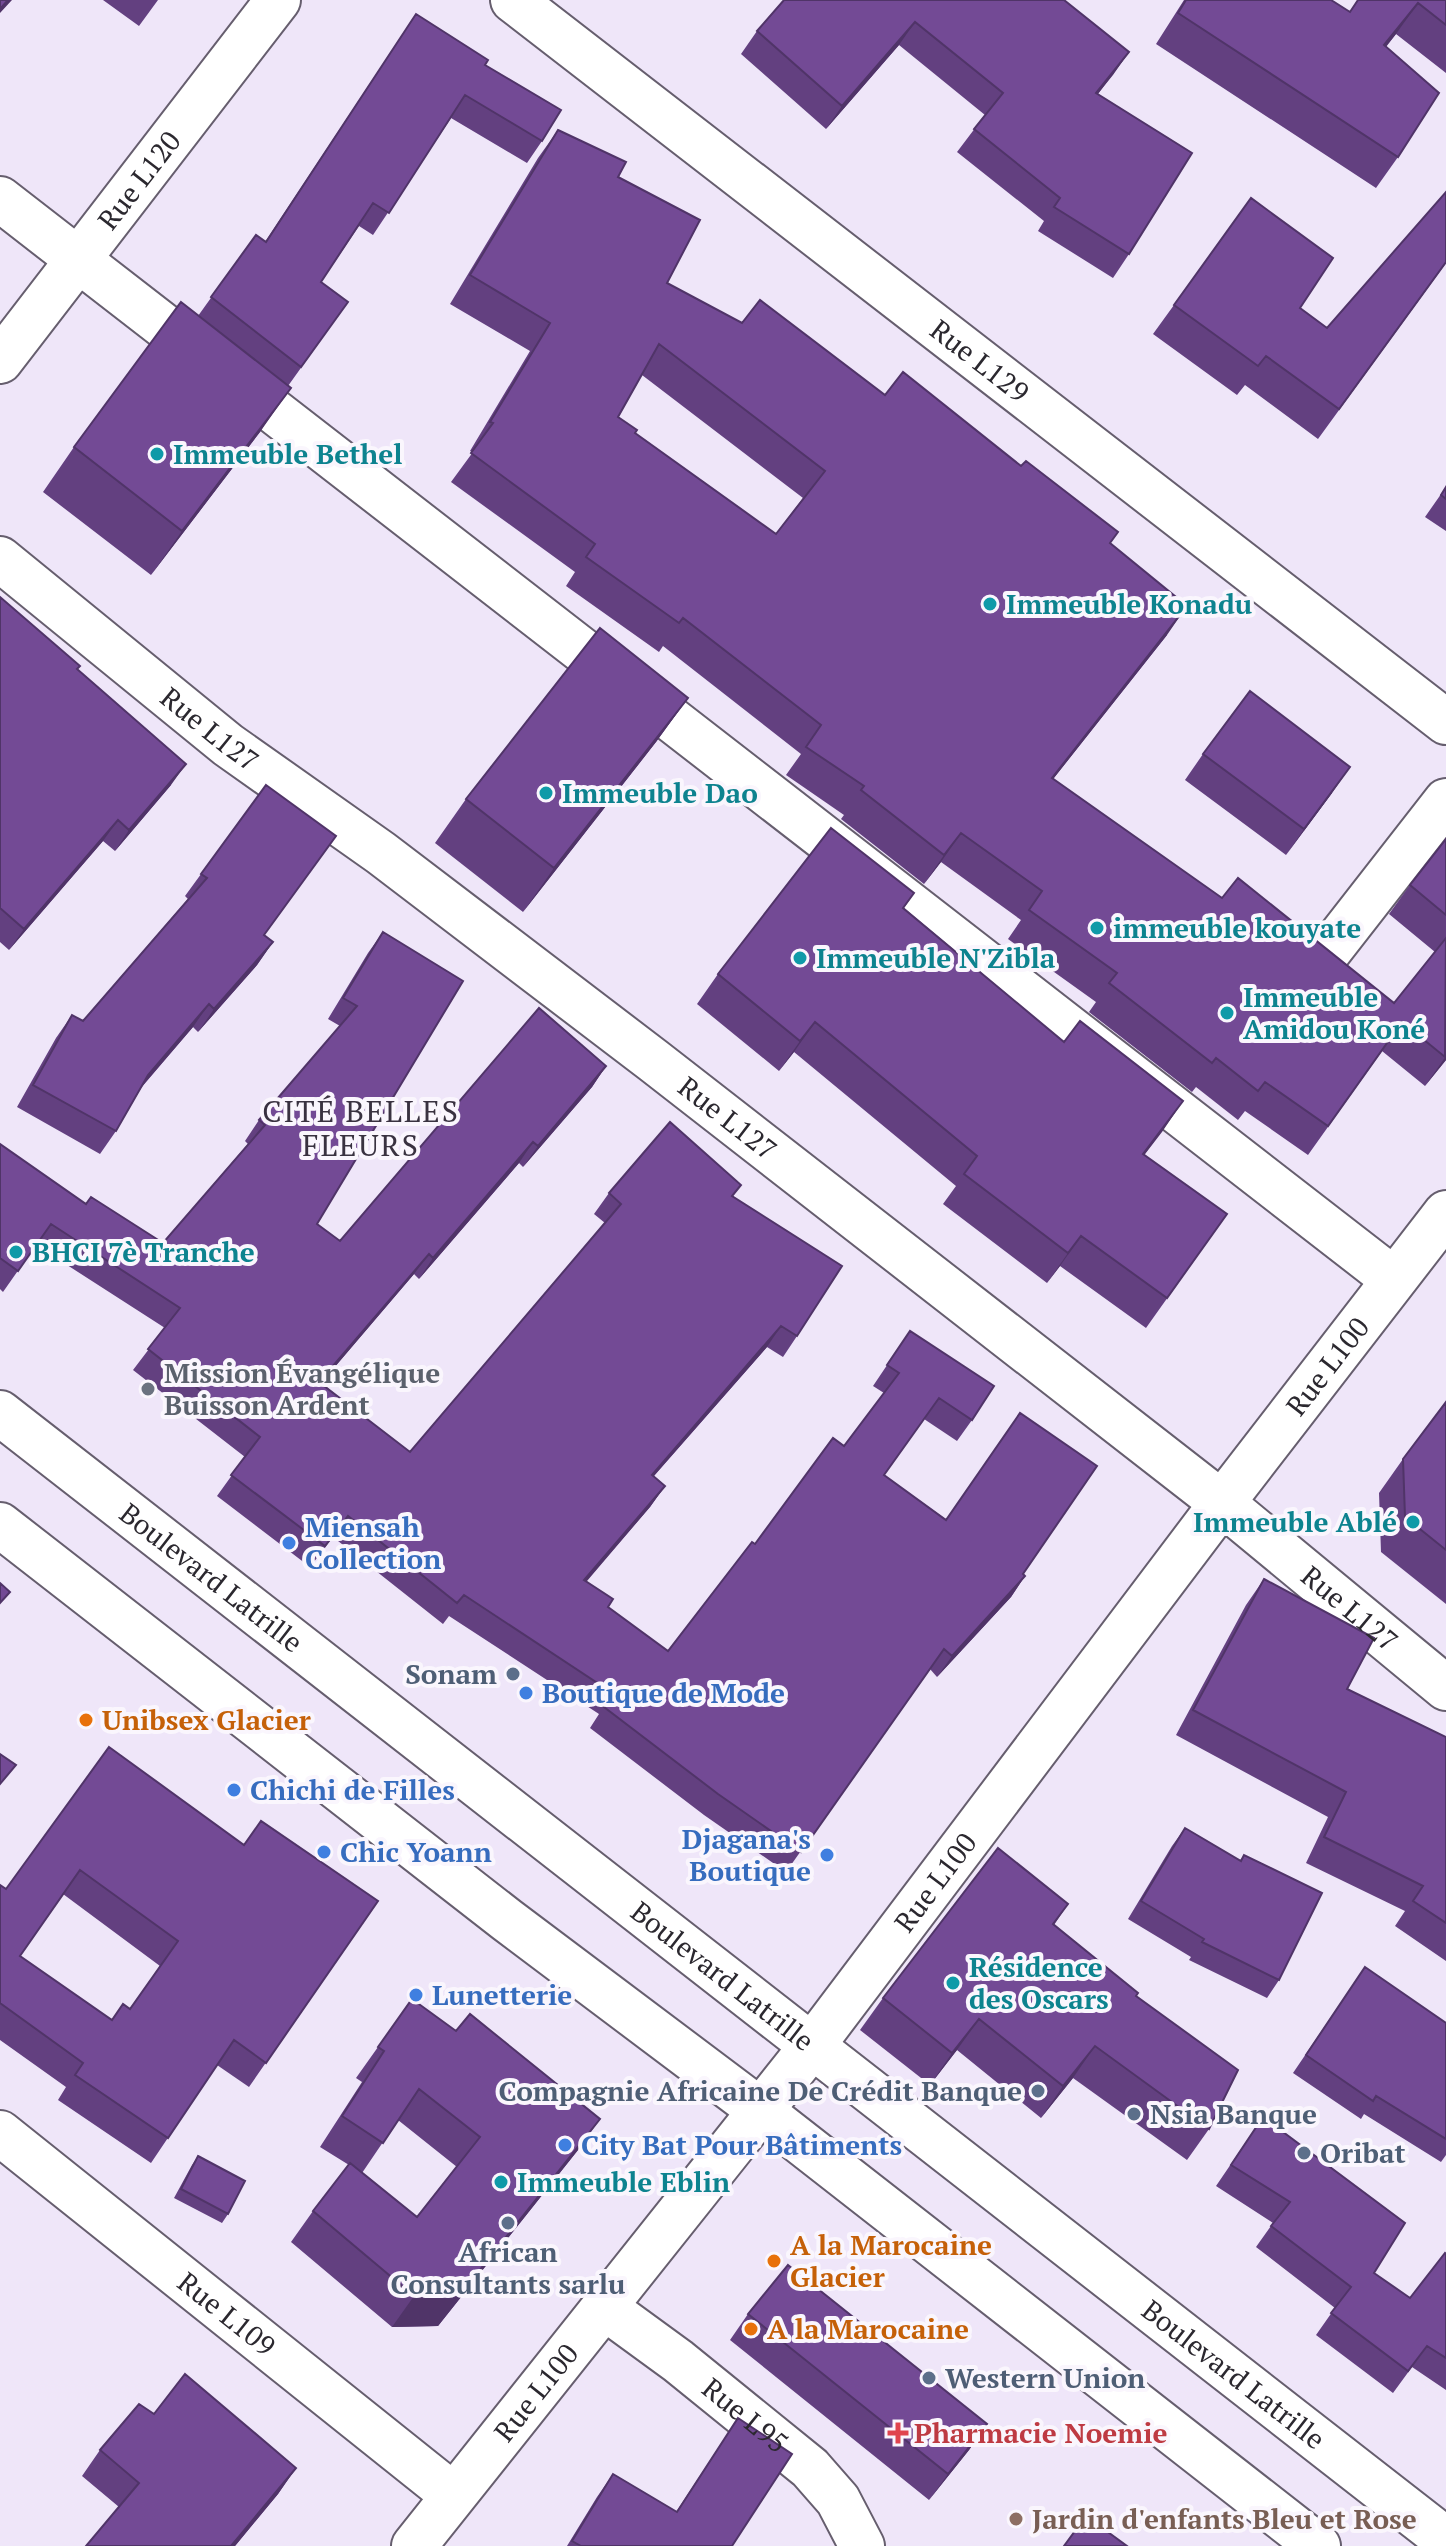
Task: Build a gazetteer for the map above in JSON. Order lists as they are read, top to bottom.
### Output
{
  "streets": {
    "street": [
      "Rue L120",
      "Rue L129",
      "Rue L127",
      "Rue L100",
      "Boulevard Latrille",
      "Rue L109",
      "Rue L95"
    ]
  },
  "crossings": [
    ["Rue L127", "Rue L100"],
    ["Rue L100", "Boulevard Latrille"],
    ["Rue L100", "Rue L109"],
    ["Rue L100", "Rue L95"]
  ],
  "districts": ["CITÉ BELLES FLEURS"],
  "places": {
    "other": [
      "Immeuble Bethel",
      "Immeuble Konadu",
      "Immeuble Dao",
      "immeuble kouyate",
      "Immeuble N'Zibla",
      "Immeuble Amidou Koné",
      "BHCI 7è Tranche",
      "Mission Évangélique Buisson Ardent",
      "Immeuble Ablé",
      "Miensah Collection",
      "Sonam",
      "Boutique de Mode",
      "Unibsex Glacier",
      "Chichi de Filles",
      "Chic Yoann",
      "Djagana's Boutique",
      "Résidence des Oscars",
      "Lunetterie",
      "Compagnie Africaine De Crédit Banque",
      "Nsia Banque",
      "City Bat Pour Bâtiments",
      "Oribat",
      "Immeuble Eblin",
      "African Consultants sarlu",
      "A la Marocaine Glacier",
      "A la Marocaine",
      "Western Union",
      "Jardin d'enfants Bleu et Rose"
    ],
    "health": ["Pharmacie Noemie"]
  }
}
